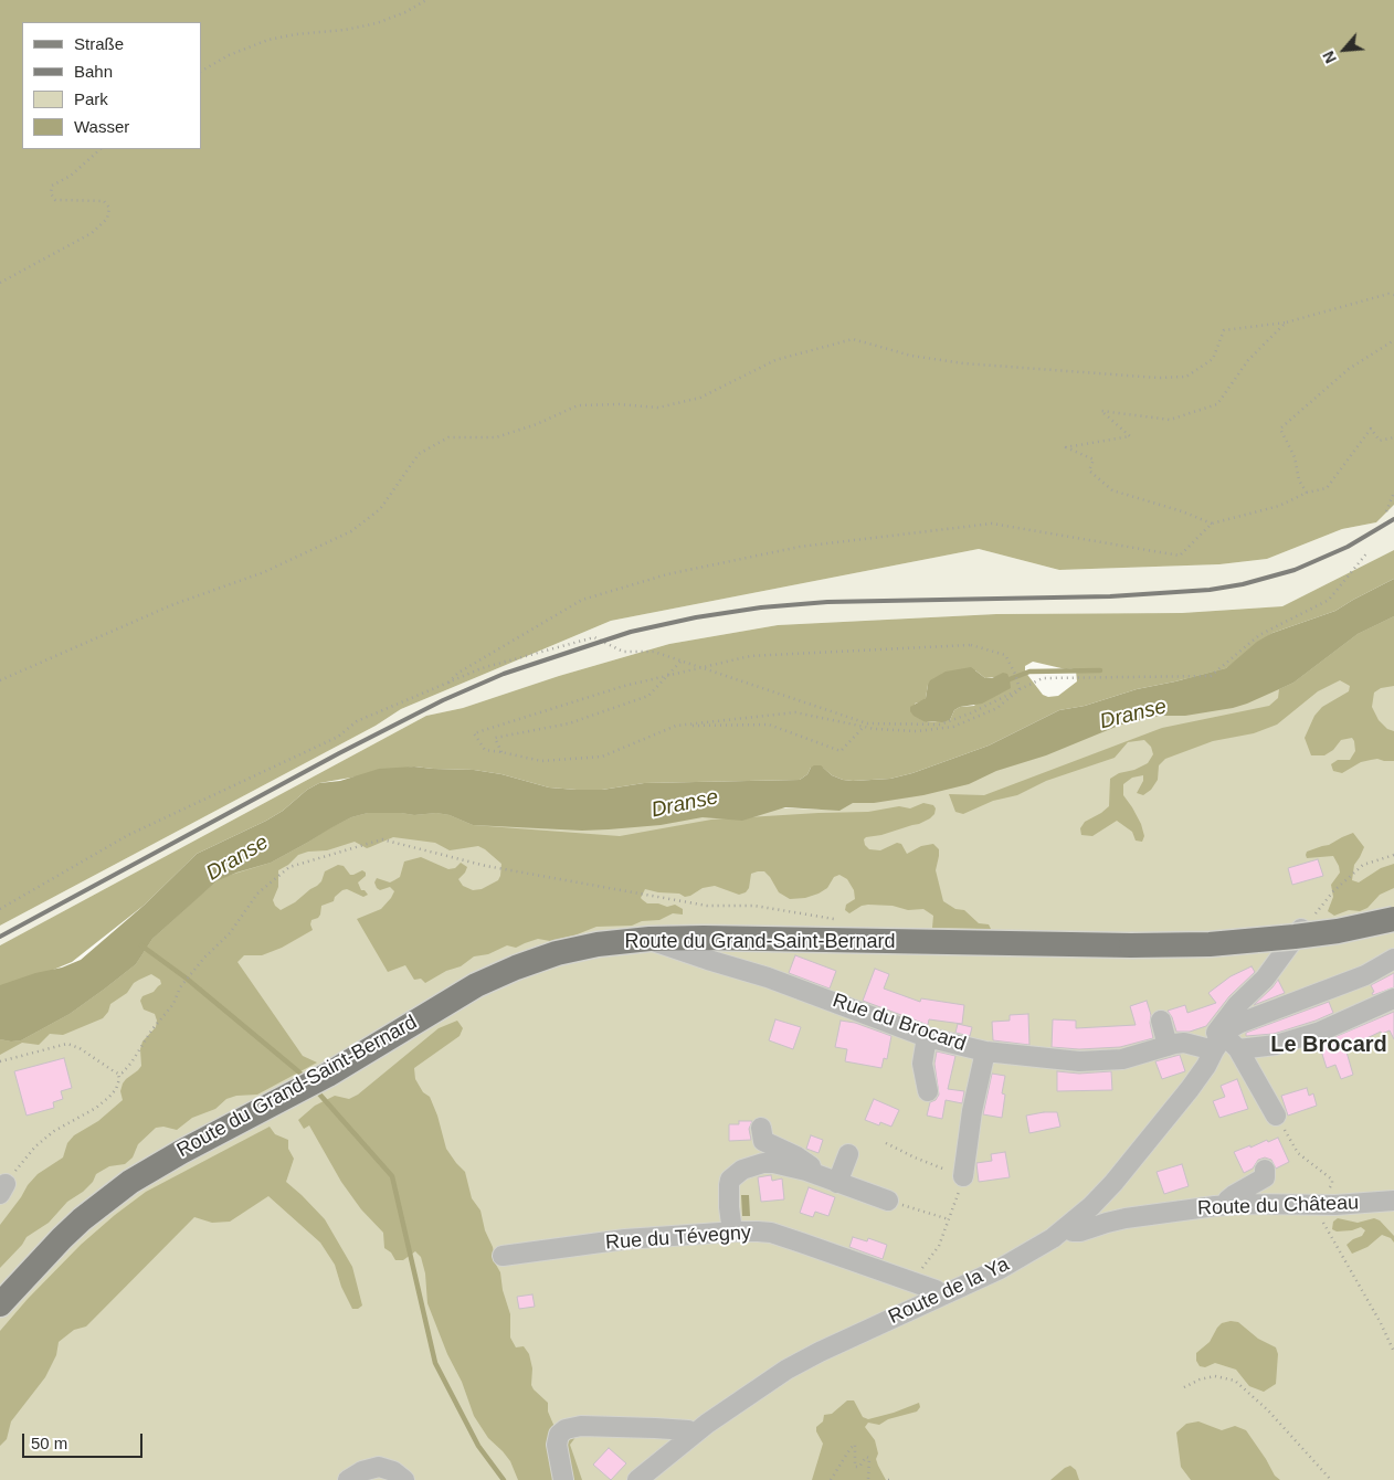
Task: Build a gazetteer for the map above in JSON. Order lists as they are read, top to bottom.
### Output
{
  "streets": {
    "main road": ["Route du Grand-Saint-Bernard"],
    "street": [
      "Rue du Brocard",
      "Route du Château",
      "Rue du Tévegny",
      "Route de la Ya"
    ]
  },
  "crossings": [
    ["Route du Grand-Saint-Bernard", "Rue du Brocard"],
    ["Rue du Brocard", "Route de la Ya"],
    ["Route du Château", "Route de la Ya"],
    ["Rue du Tévegny", "Route de la Ya"]
  ],
  "districts": ["Le Brocard"],
  "water": ["Dranse"],
  "legend": [
    "Straße",
    "Bahn",
    "Park",
    "Wasser"
  ],
  "scale_bar": "50 m",
  "north": "bottom left"
}
